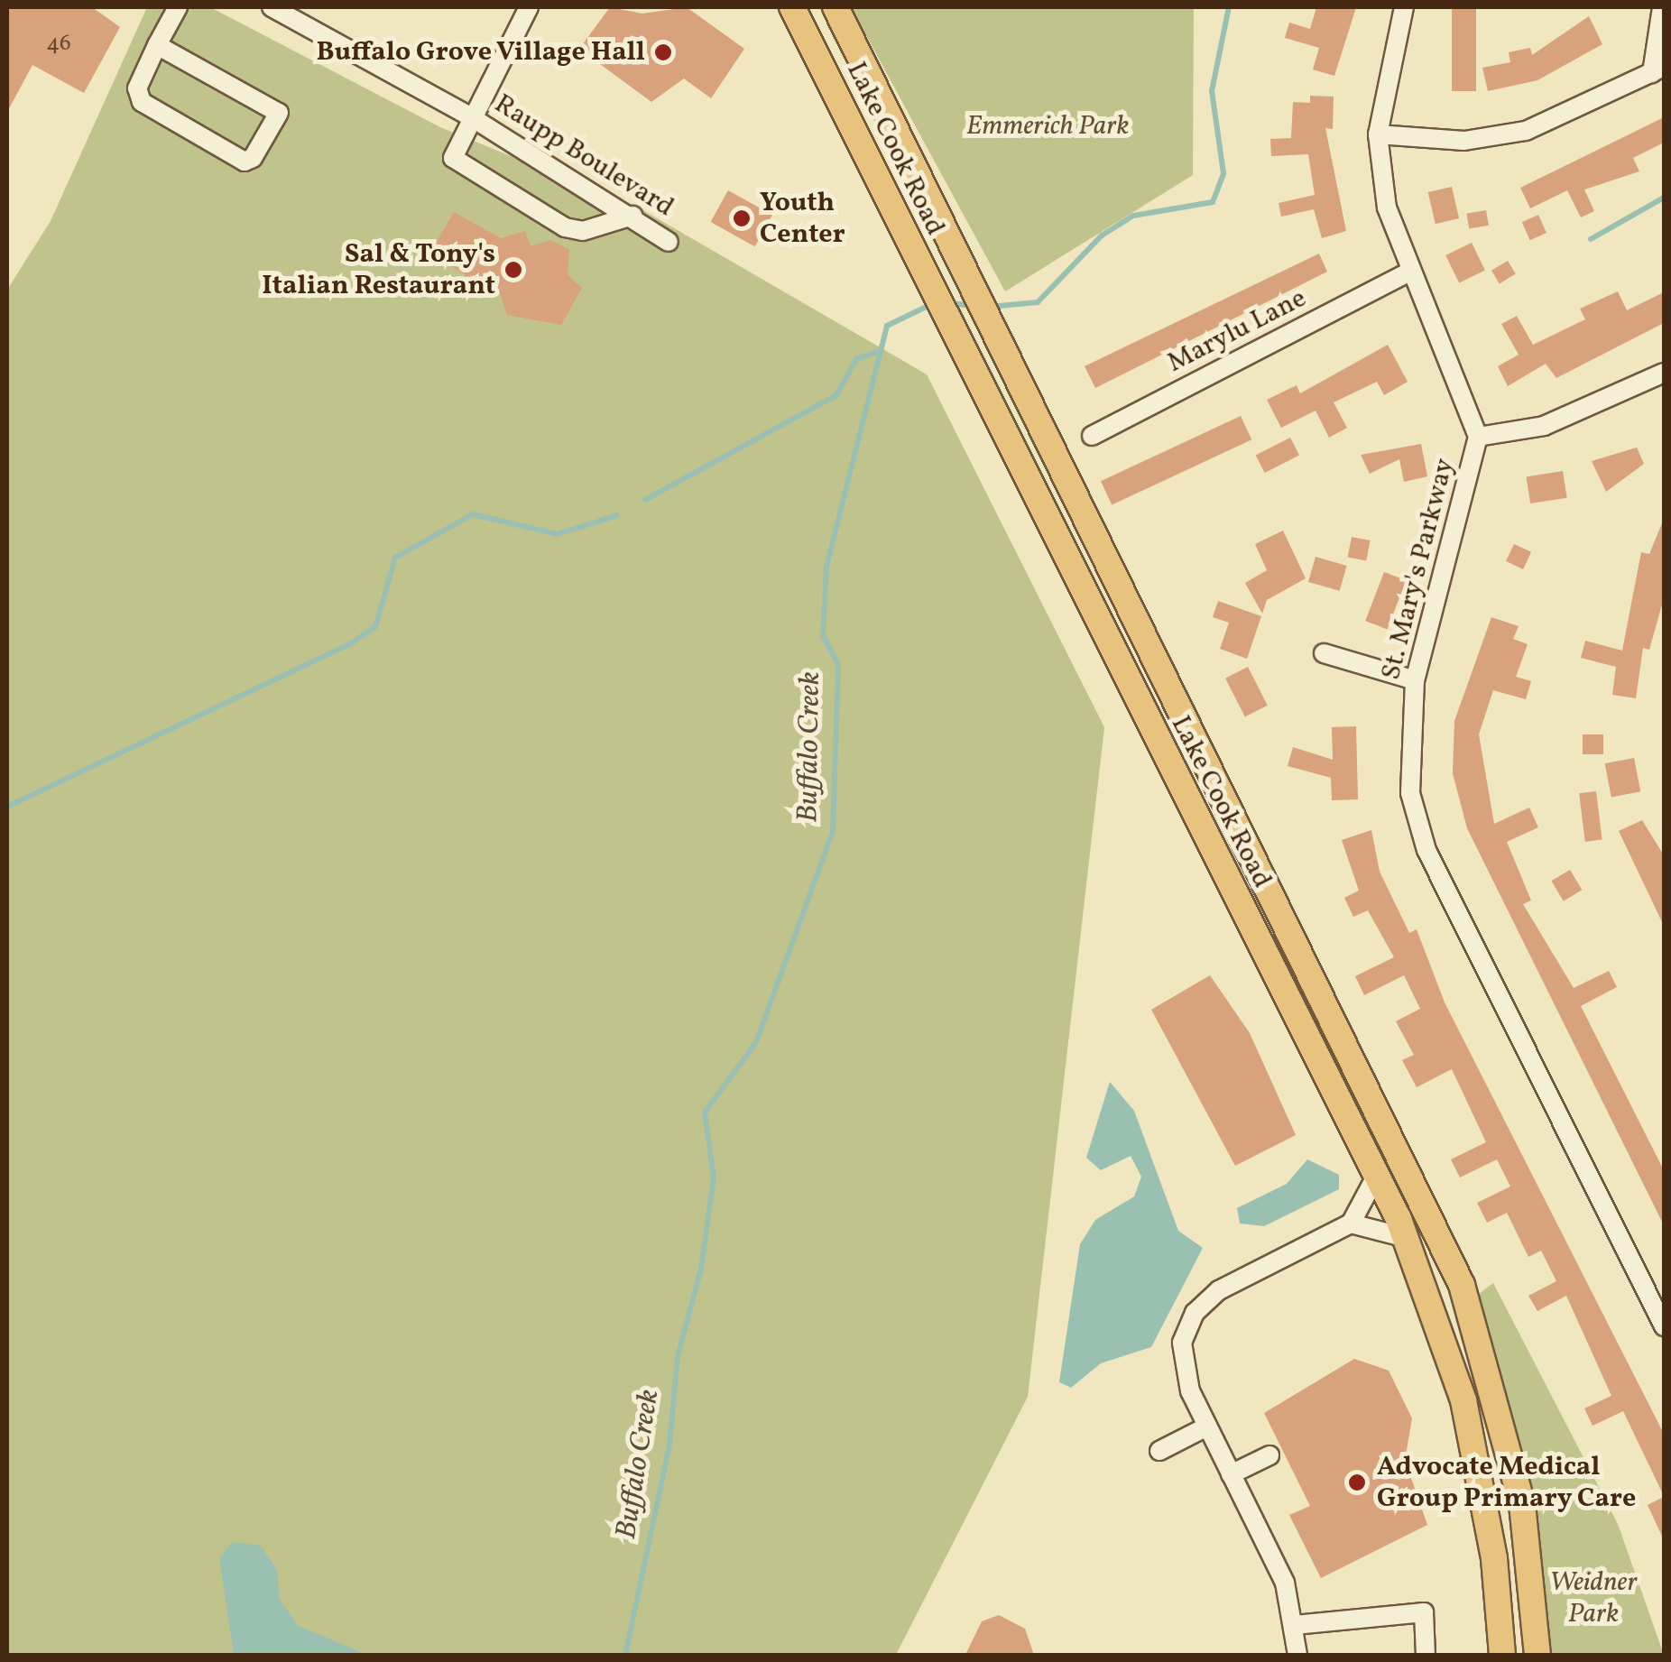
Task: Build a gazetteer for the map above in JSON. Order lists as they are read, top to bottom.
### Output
{
  "streets": {
    "main road": ["Lake Cook Road"],
    "street": ["Raupp Boulevard", "Marylu Lane", "St. Mary's Parkway"]
  },
  "crossings": [
    ["Marylu Lane", "St. Mary's Parkway"]
  ],
  "water": ["Buffalo Creek"],
  "parks": ["Emmerich Park", "Weidner Park"],
  "places": [
    "Buffalo Grove Village Hall",
    "Youth Center",
    "Sal & Tony's Italian Restaurant",
    "Advocate Medical Group Primary Care"
  ],
  "house_numbers": ["46"]
}
